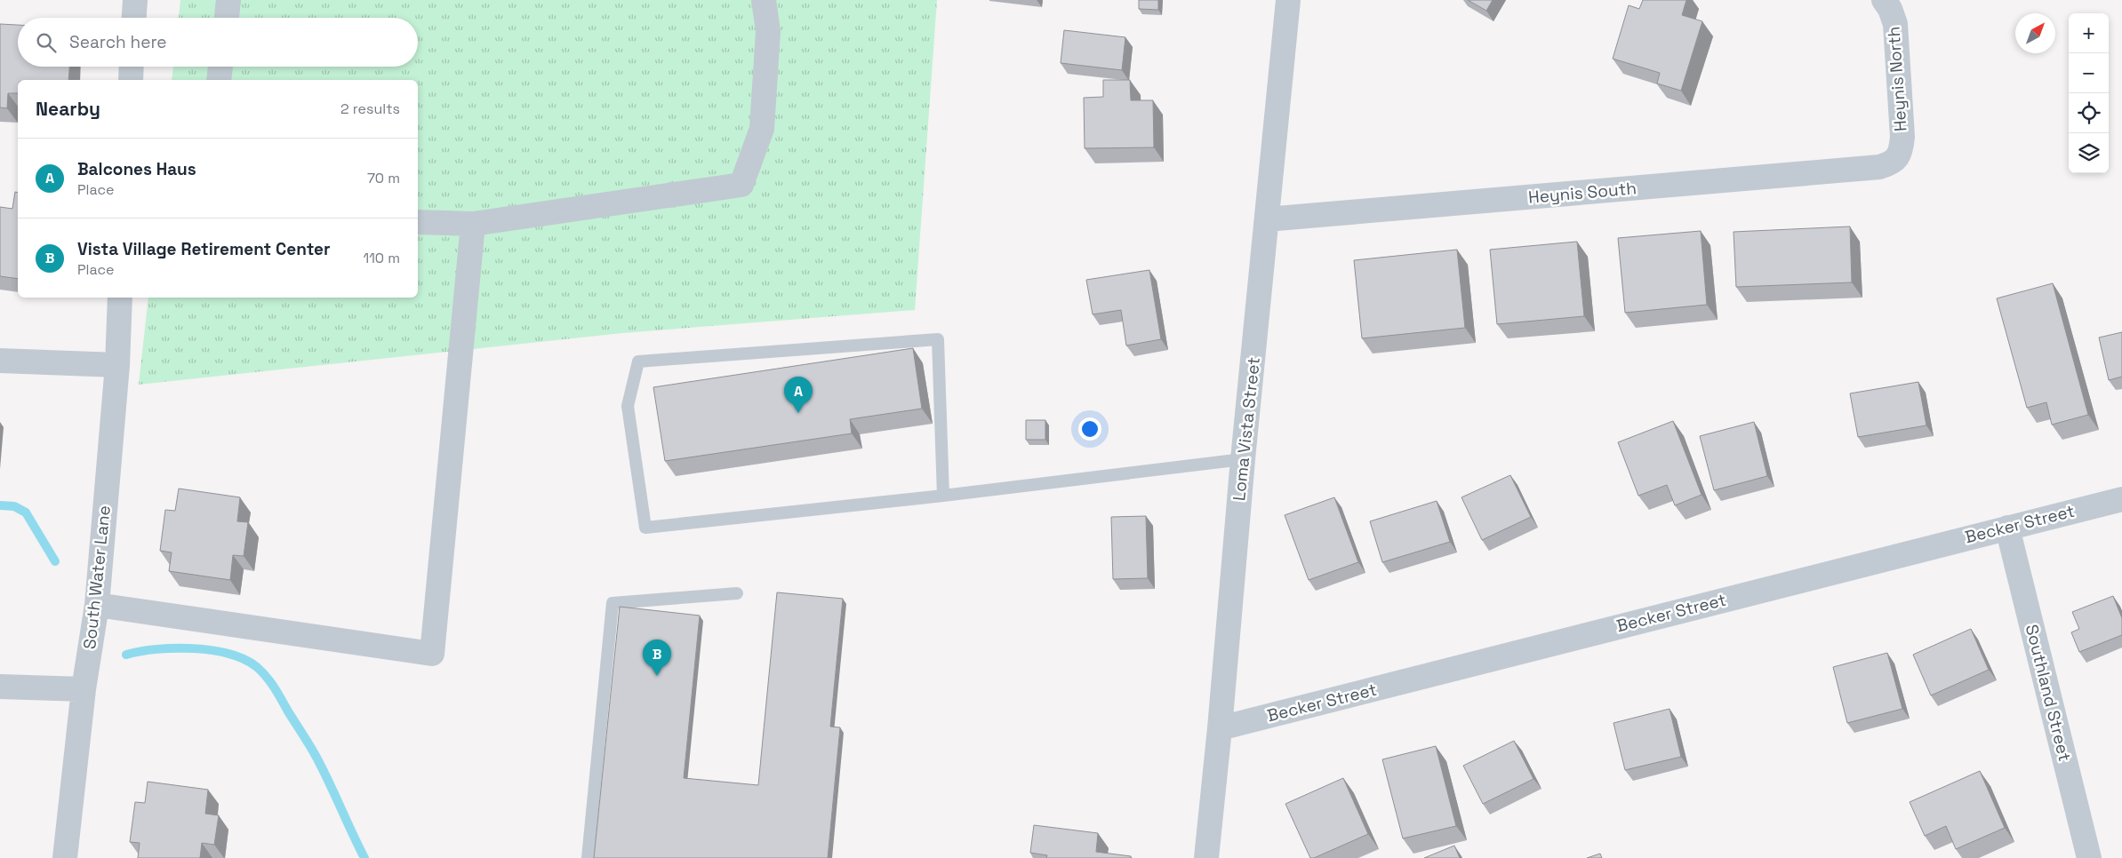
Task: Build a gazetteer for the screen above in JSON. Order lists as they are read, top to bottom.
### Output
{
  "streets": {
    "street": [
      "Heynis North",
      "Heynis South",
      "Loma Vista Street",
      "Becker Street",
      "South Water Lane",
      "Southland Street"
    ]
  },
  "crossings": [
    ["Heynis North", "Heynis South"],
    ["Heynis South", "Loma Vista Street"],
    ["Loma Vista Street", "Becker Street"],
    ["Becker Street", "Southland Street"]
  ],
  "north": "top right",
  "page": {
    "map_buttons": ["+", "−"],
    "search": "Search here",
    "heading": ["Nearby", "2 results"],
    "list": [
      {
        "mark": "A",
        "name": "Balcones Haus",
        "note": "Place",
        "value": "70 m"
      },
      {
        "mark": "B",
        "name": "Vista Village Retirement Center",
        "note": "Place",
        "value": "110 m"
      }
    ],
    "pins": ["A", "B"]
  }
}
